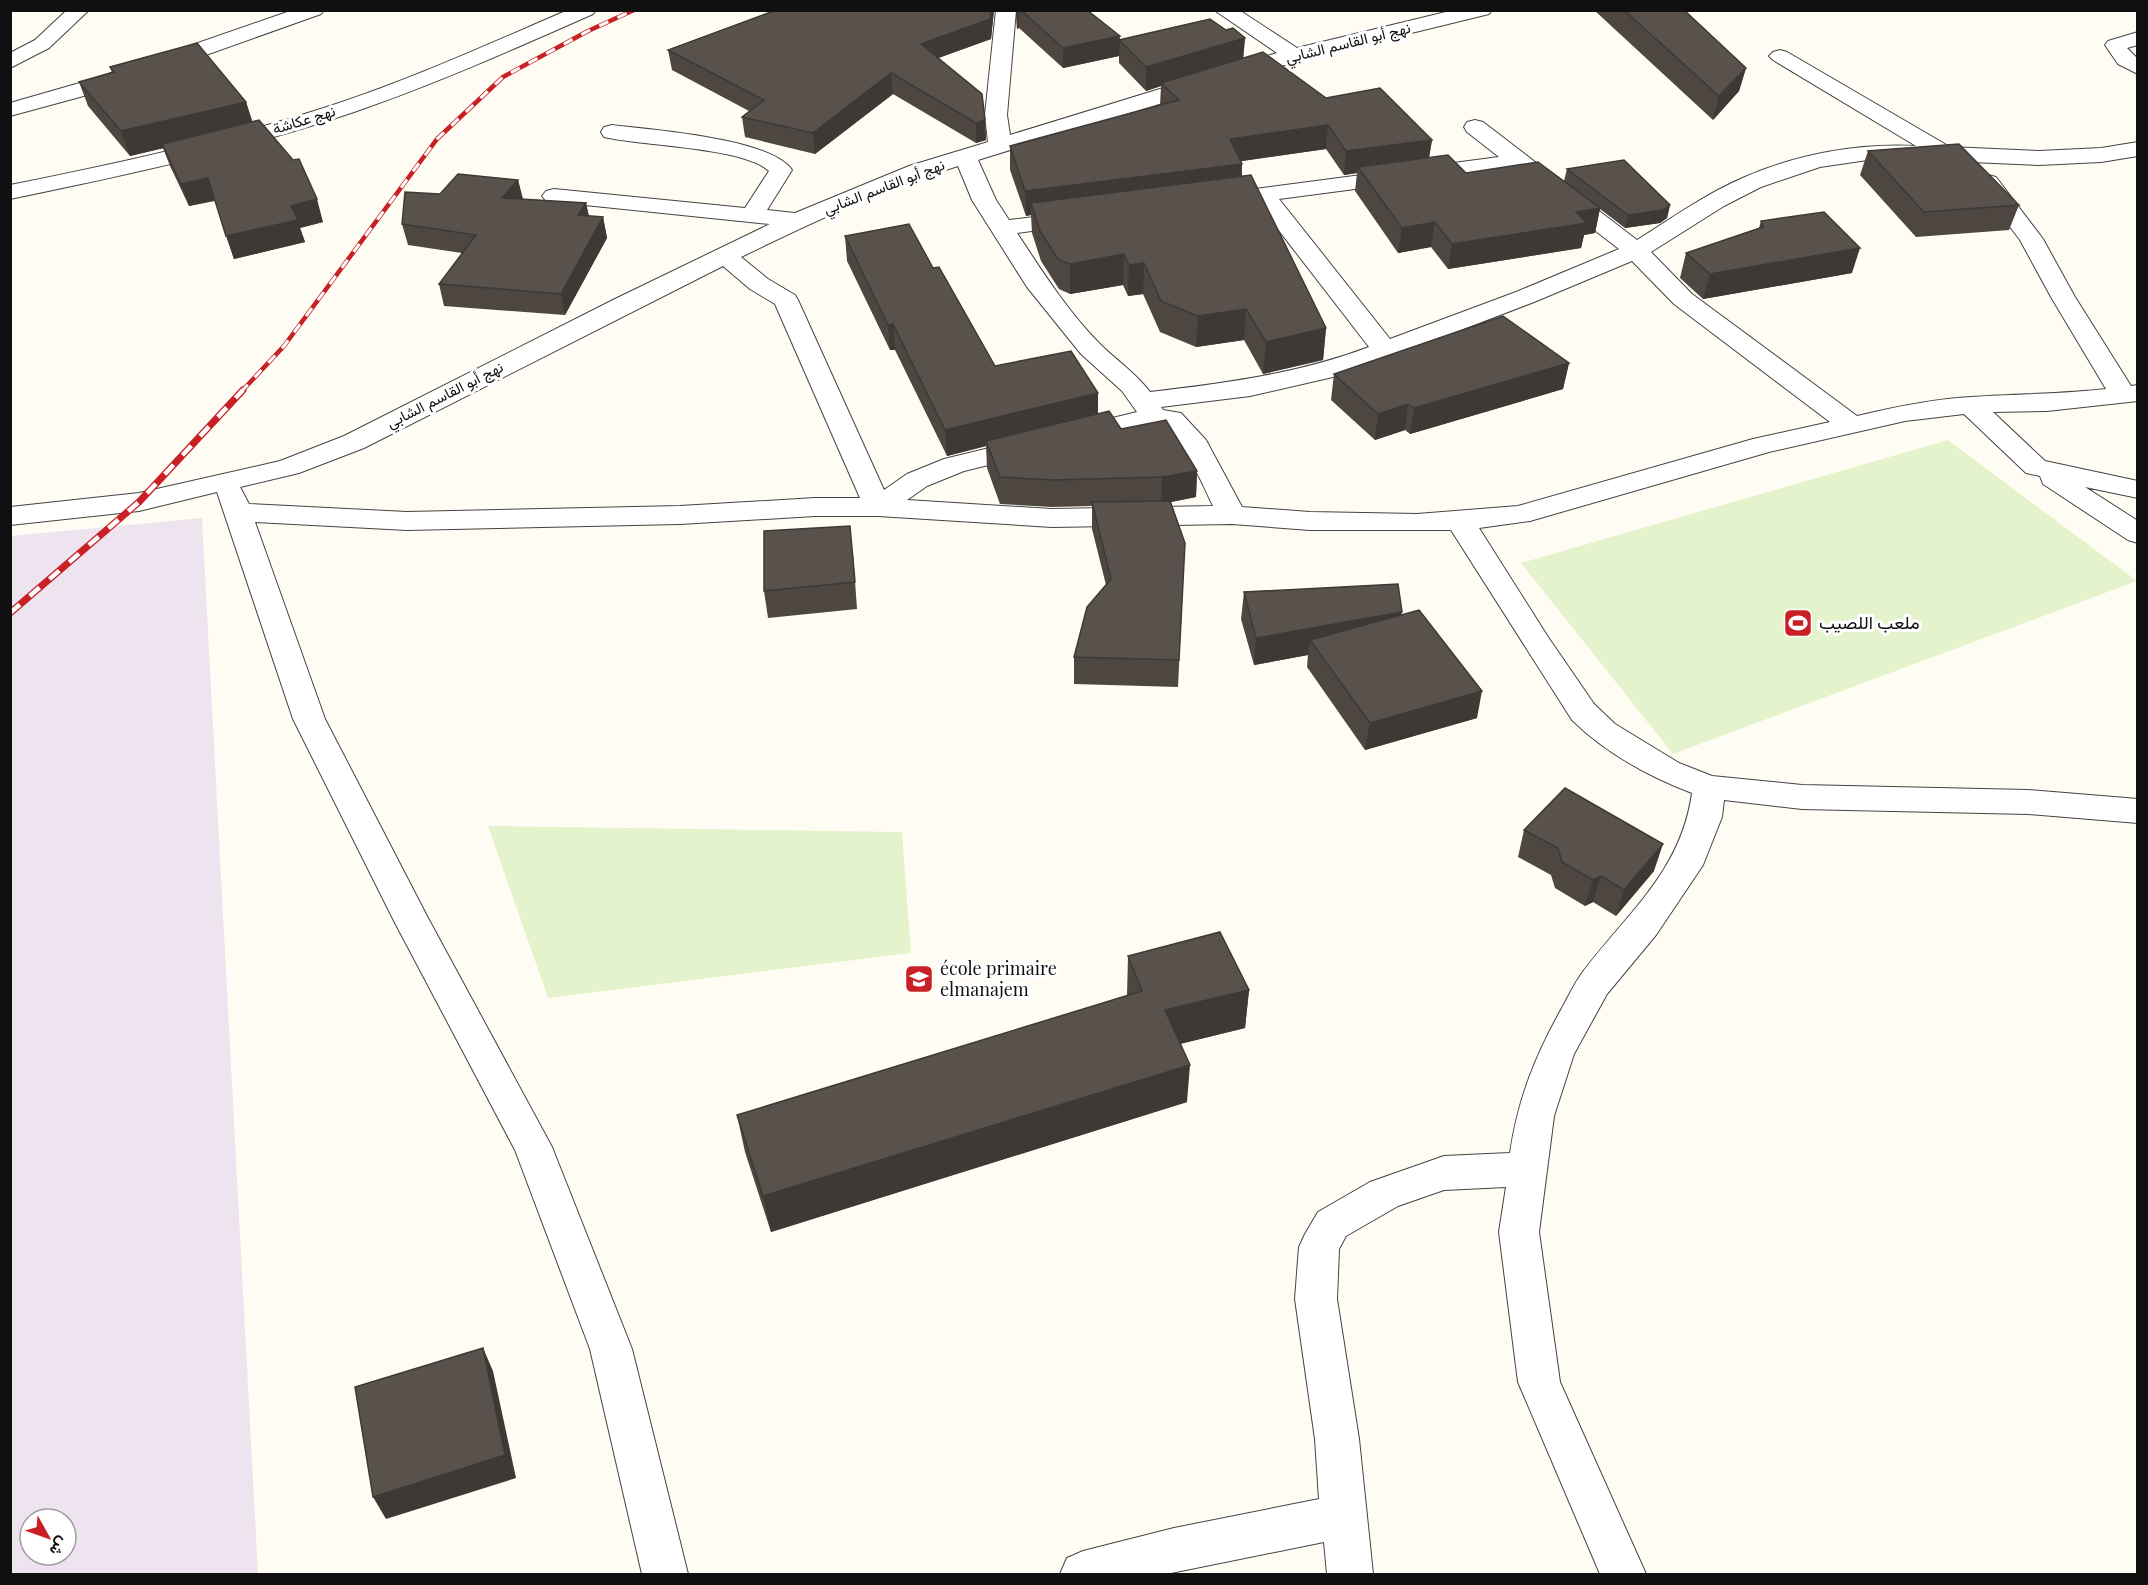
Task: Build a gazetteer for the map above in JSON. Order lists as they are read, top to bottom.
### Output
{
  "streets": {
    "street": ["نهج أبو القاسم الشابي", "نهج عكاشة"]
  },
  "places": {
    "sports": ["ملعب اللصيب"],
    "school or university": ["école primaire elmanajem"]
  },
  "north": "bottom right"
}
